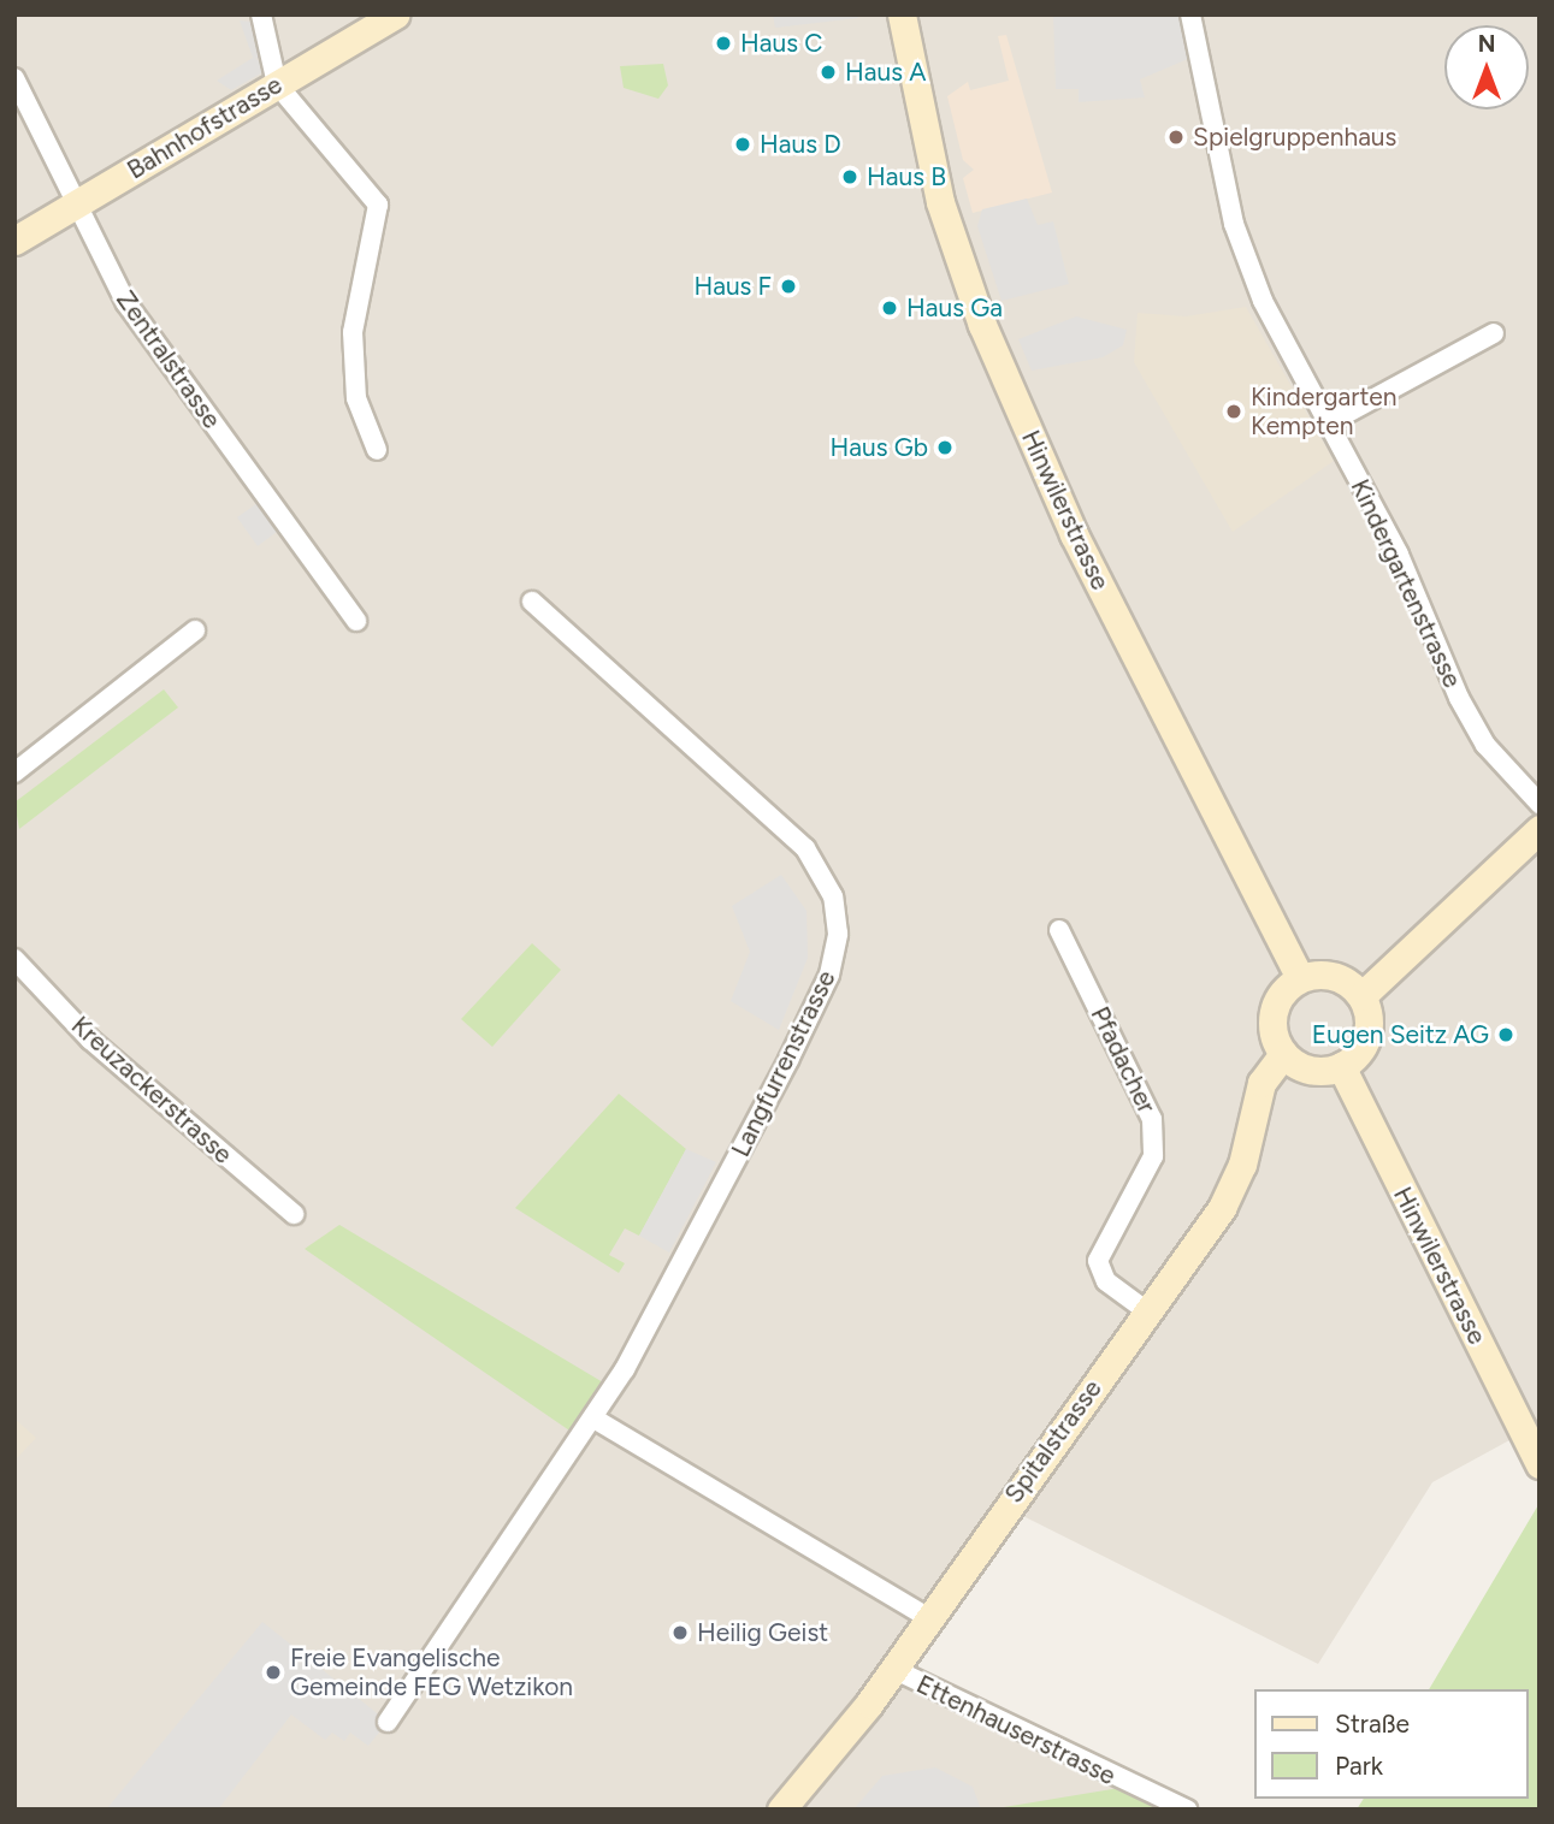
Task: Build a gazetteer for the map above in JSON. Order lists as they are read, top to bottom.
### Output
{
  "streets": {
    "main road": ["Bahnhofstrasse", "Hinwilerstrasse", "Spitalstrasse"],
    "street": [
      "Zentralstrasse",
      "Kindergartenstrasse",
      "Pfadacher",
      "Langfurrenstrasse",
      "Kreuzackerstrasse",
      "Ettenhauserstrasse"
    ]
  },
  "crossings": [
    ["Bahnhofstrasse", "Zentralstrasse"],
    ["Hinwilerstrasse", "Spitalstrasse"],
    ["Pfadacher", "Spitalstrasse"],
    ["Spitalstrasse", "Ettenhauserstrasse"]
  ],
  "places": [
    "Haus C",
    "Haus A",
    "Spielgruppenhaus",
    "Haus D",
    "Haus B",
    "Haus F",
    "Haus Ga",
    "Kindergarten Kempten",
    "Haus Gb",
    "Eugen Seitz AG",
    "Heilig Geist",
    "Freie Evangelische Gemeinde FEG Wetzikon"
  ],
  "legend": ["Straße", "Park"],
  "north": "top"
}
